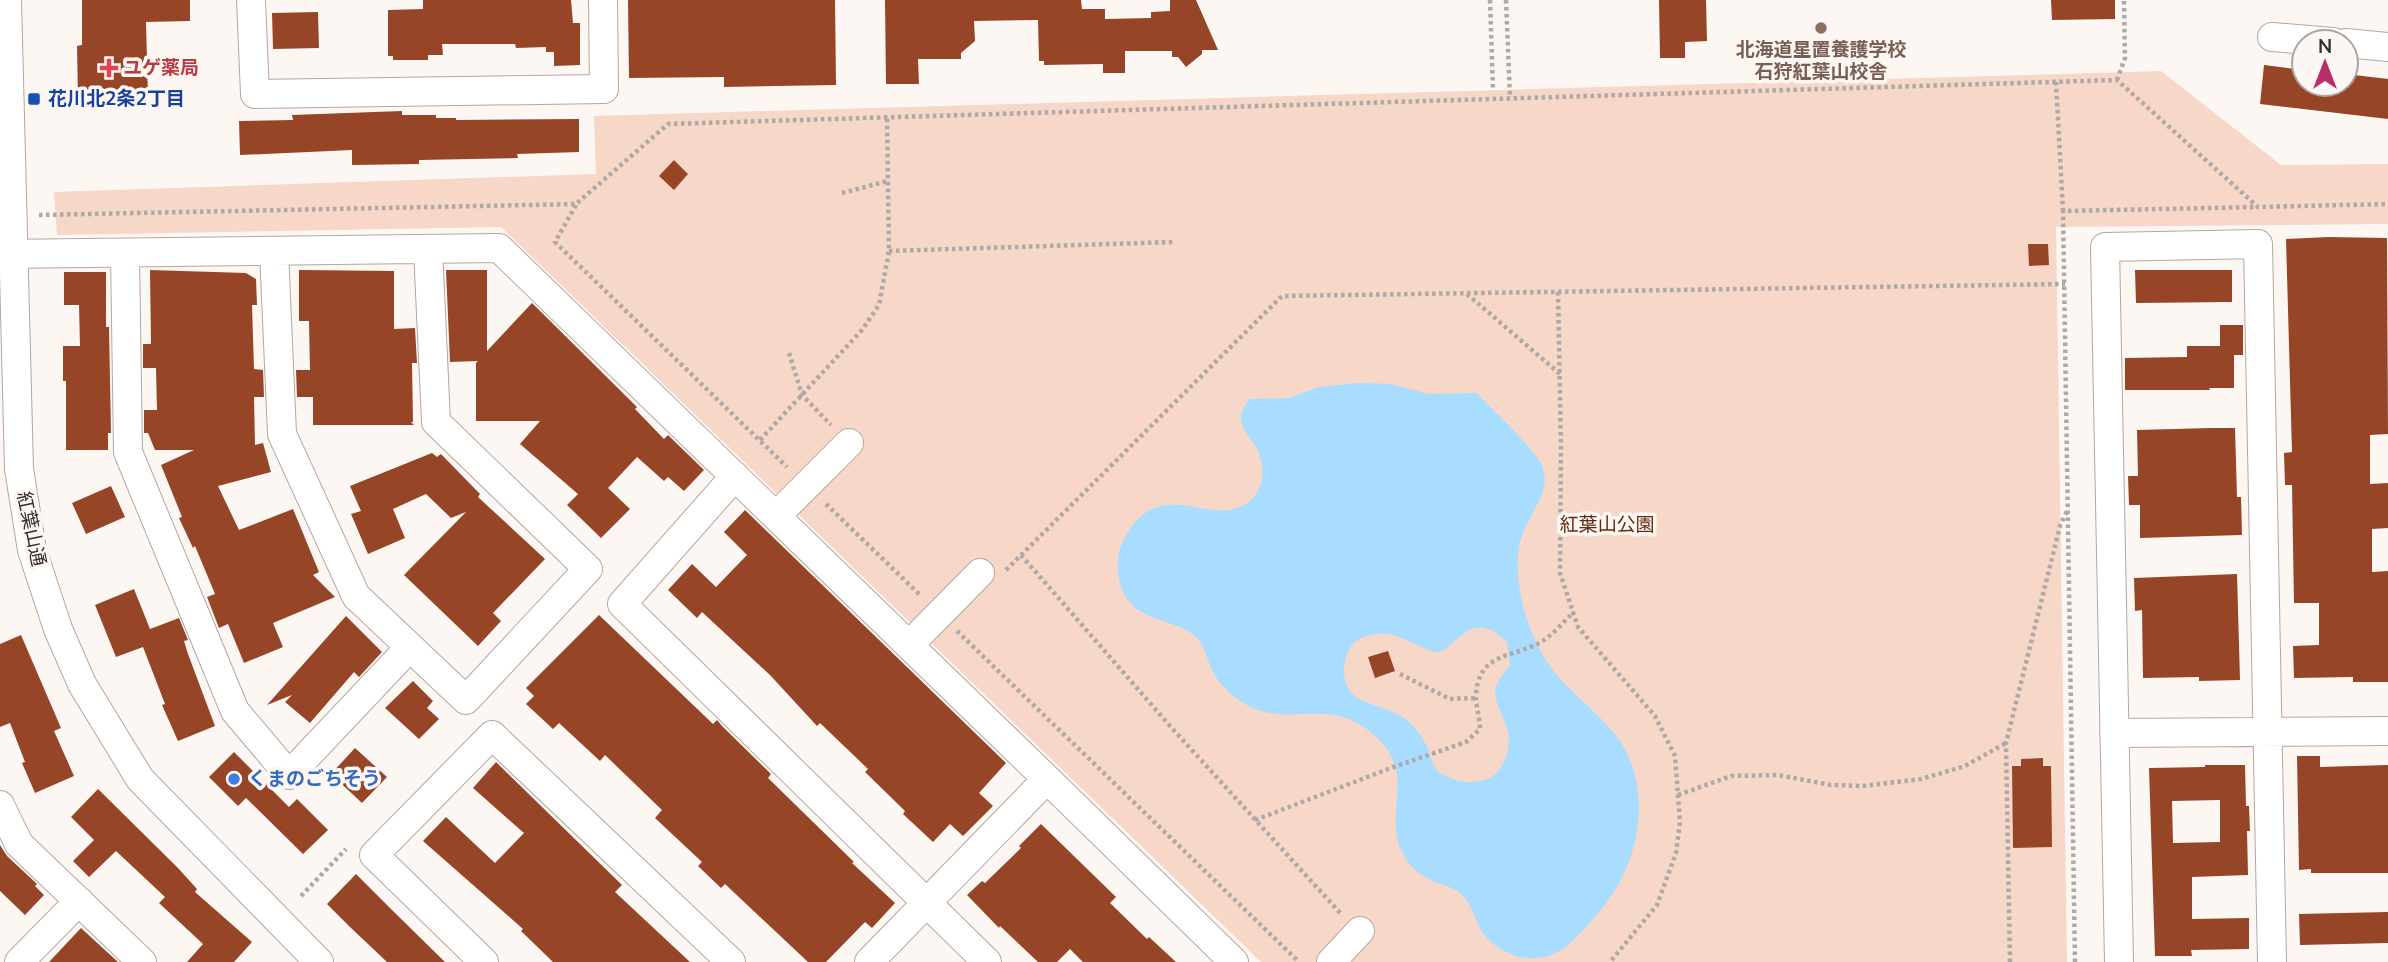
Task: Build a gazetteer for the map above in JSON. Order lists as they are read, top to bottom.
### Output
{
  "streets": {
    "street": ["紅葉山通"]
  },
  "parks": ["紅葉山公園"],
  "places": {
    "other": ["北海道星置養護学校 石狩紅葉山校舎", "くまのごちそう"],
    "health": ["ユゲ薬局"],
    "transit": ["花川北2条2丁目"]
  },
  "north": "top"
}
